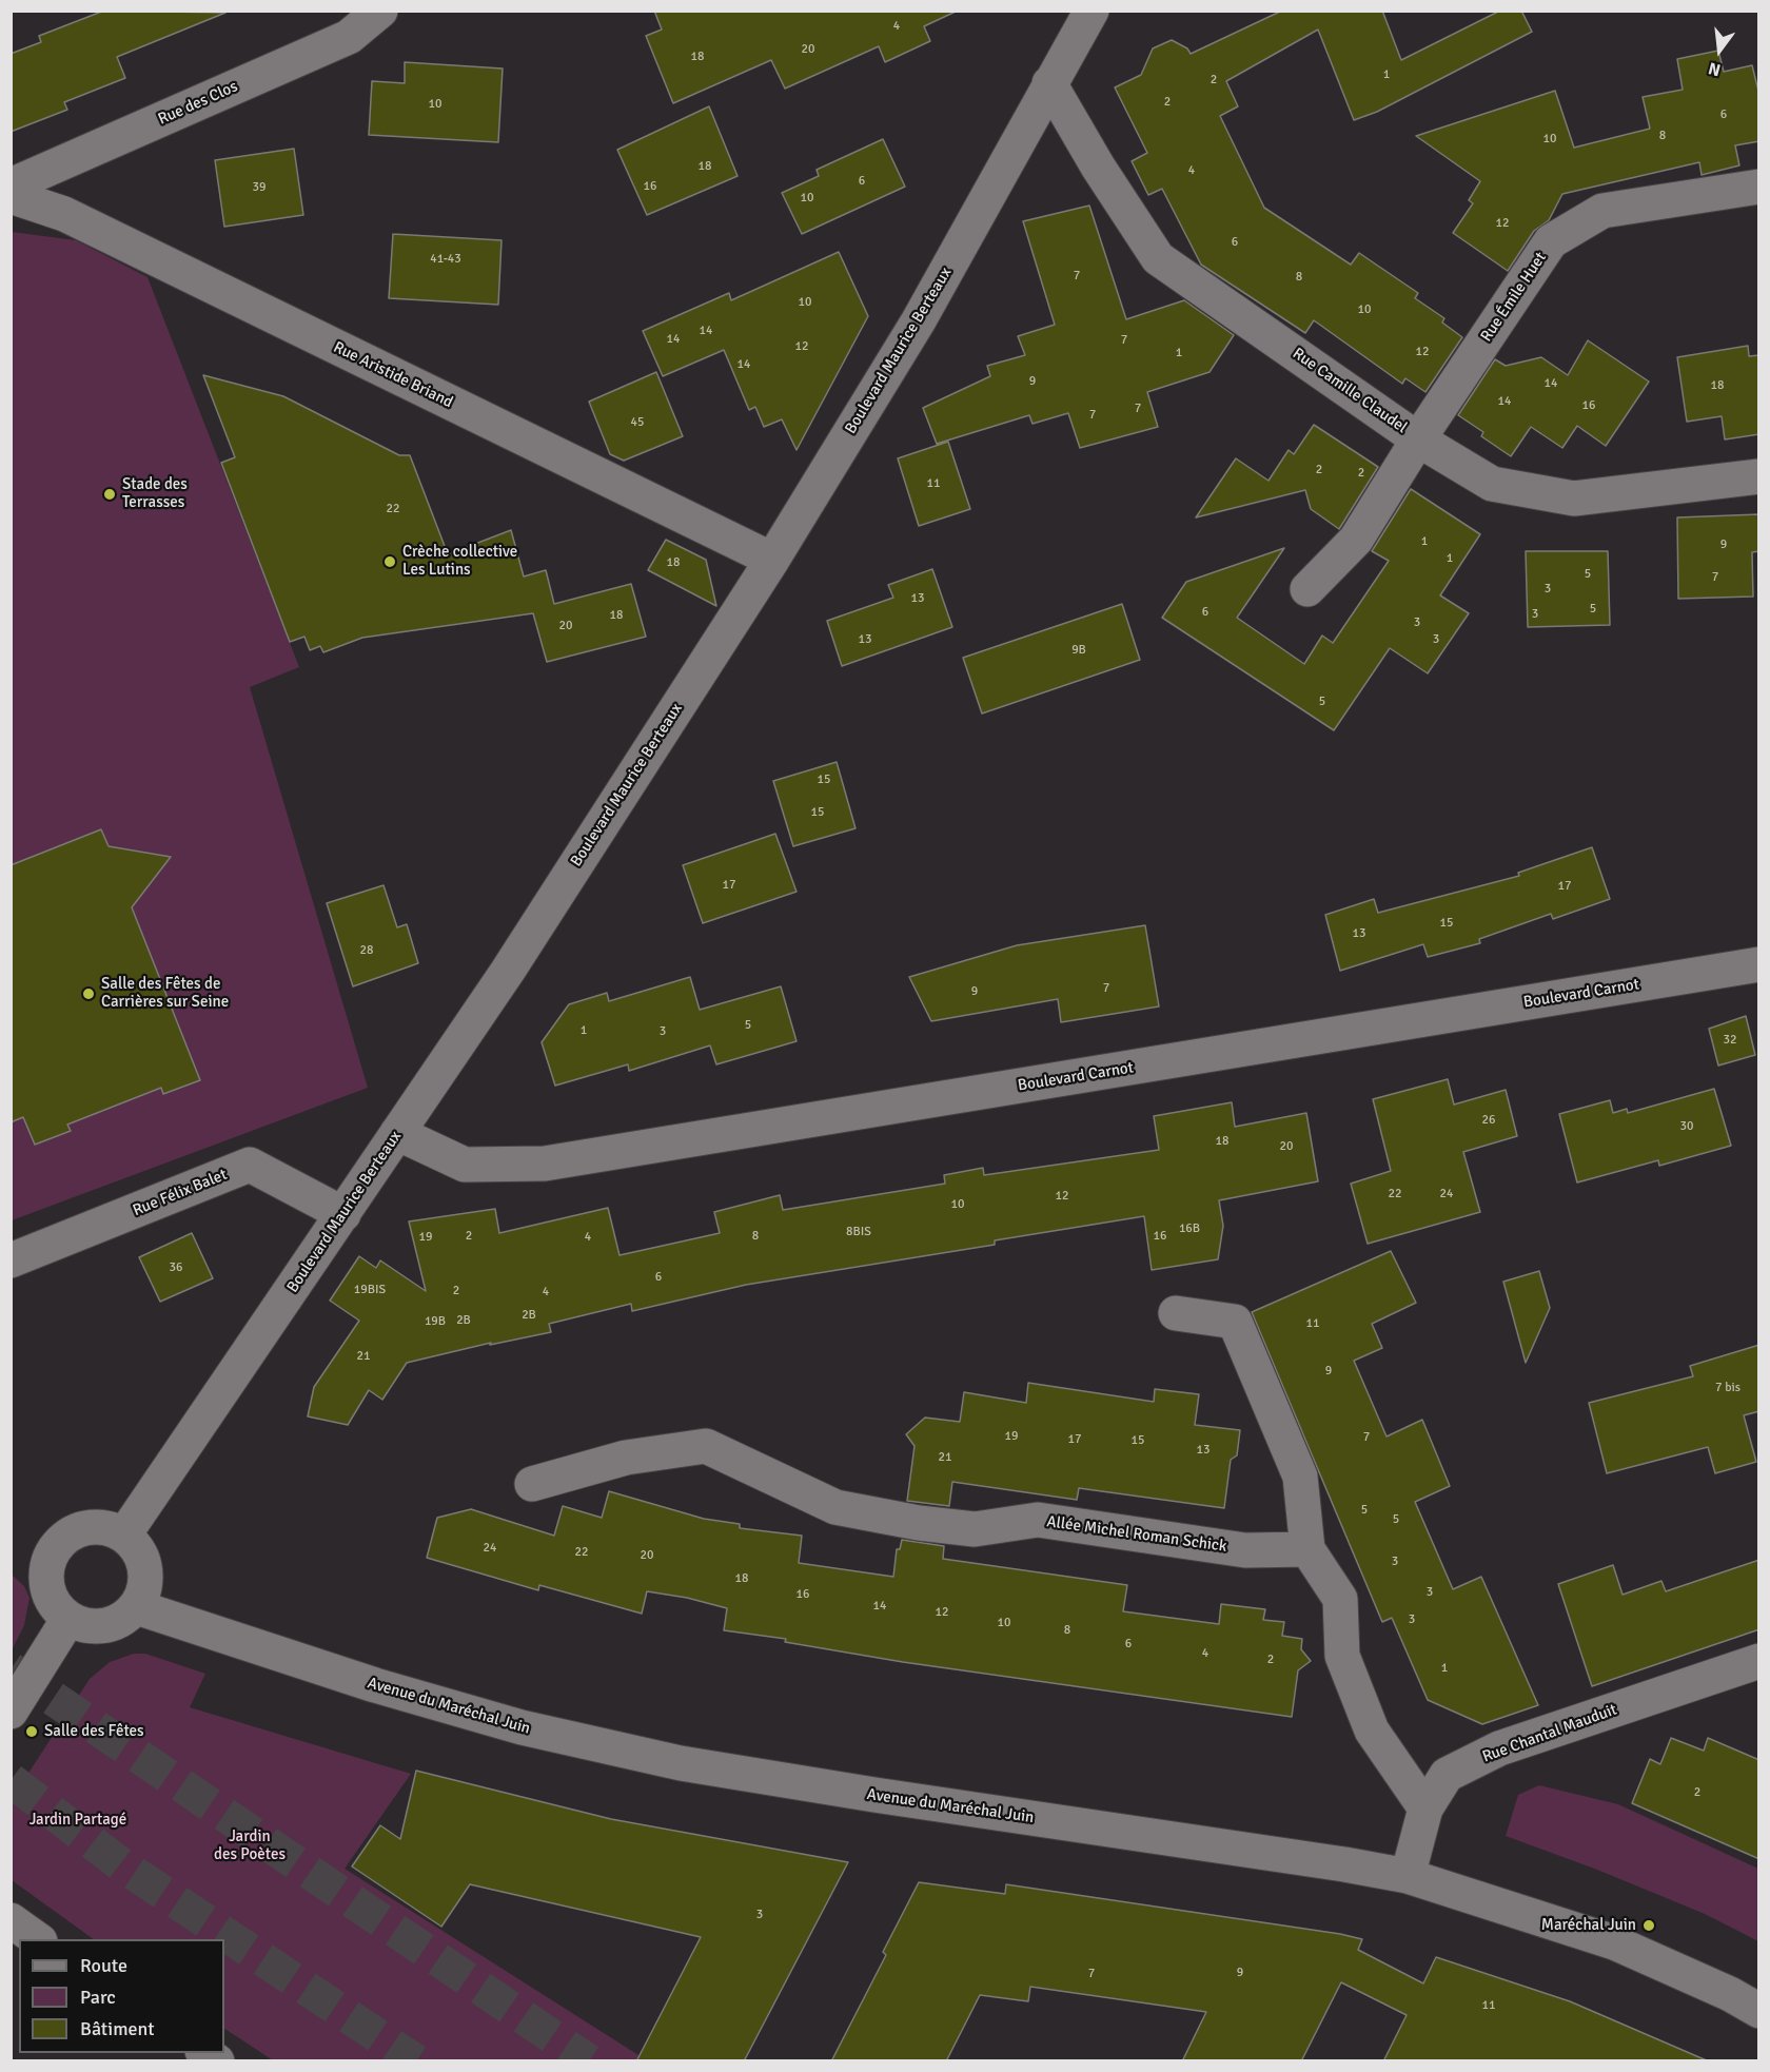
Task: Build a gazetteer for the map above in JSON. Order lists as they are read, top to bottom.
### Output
{
  "streets": {
    "street": [
      "Rue des Clos",
      "Rue Émile Huet",
      "Boulevard Maurice Berteaux",
      "Rue Aristide Briand",
      "Rue Camille Claudel",
      "Boulevard Carnot",
      "Rue Félix Balet",
      "Allée Michel Roman Schick",
      "Avenue du Maréchal Juin",
      "Rue Chantal Mauduit"
    ]
  },
  "crossings": [
    ["Rue Émile Huet", "Rue Camille Claudel"],
    ["Boulevard Maurice Berteaux", "Rue Aristide Briand"],
    ["Boulevard Maurice Berteaux", "Rue Camille Claudel"],
    ["Boulevard Maurice Berteaux", "Boulevard Carnot"],
    ["Boulevard Maurice Berteaux", "Rue Félix Balet"],
    ["Boulevard Maurice Berteaux", "Avenue du Maréchal Juin"],
    ["Avenue du Maréchal Juin", "Rue Chantal Mauduit"]
  ],
  "parks": ["Jardin Partagé", "Jardin des Poètes"],
  "places": [
    "Stade des Terrasses",
    "Crèche collective Les Lutins",
    "Salle des Fêtes de Carrières sur Seine",
    "Salle des Fêtes",
    "Maréchal Juin"
  ],
  "house_numbers": [
    "4",
    "20",
    "18",
    "1",
    "2",
    "2",
    "10",
    "6",
    "8",
    "10",
    "18",
    "4",
    "6",
    "16",
    "39",
    "10",
    "12",
    "6",
    "41-43",
    "7",
    "8",
    "10",
    "10",
    "14",
    "14",
    "7",
    "12",
    "12",
    "1",
    "14",
    "9",
    "14",
    "18",
    "14",
    "16",
    "7",
    "7",
    "45",
    "2",
    "2",
    "11",
    "22",
    "1",
    "9",
    "1",
    "18",
    "5",
    "7",
    "3",
    "13",
    "5",
    "6",
    "3",
    "18",
    "3",
    "20",
    "13",
    "3",
    "9B",
    "5",
    "15",
    "15",
    "17",
    "17",
    "15",
    "13",
    "28",
    "7",
    "9",
    "5",
    "1",
    "3",
    "32",
    "26",
    "30",
    "18",
    "20",
    "22",
    "24",
    "12",
    "10",
    "16B",
    "8BIS",
    "2",
    "8",
    "16",
    "19",
    "4",
    "36",
    "6",
    "19BIS",
    "2",
    "4",
    "2B",
    "2B",
    "19B",
    "11",
    "21",
    "9",
    "7 bis",
    "19",
    "7",
    "17",
    "15",
    "13",
    "21",
    "5",
    "5",
    "24",
    "22",
    "20",
    "3",
    "18",
    "3",
    "16",
    "14",
    "12",
    "3",
    "10",
    "8",
    "6",
    "4",
    "2",
    "1",
    "2",
    "3",
    "9",
    "7",
    "11"
  ],
  "legend": ["Route", "Parc", "Bâtiment"],
  "north": "bottom"
}
